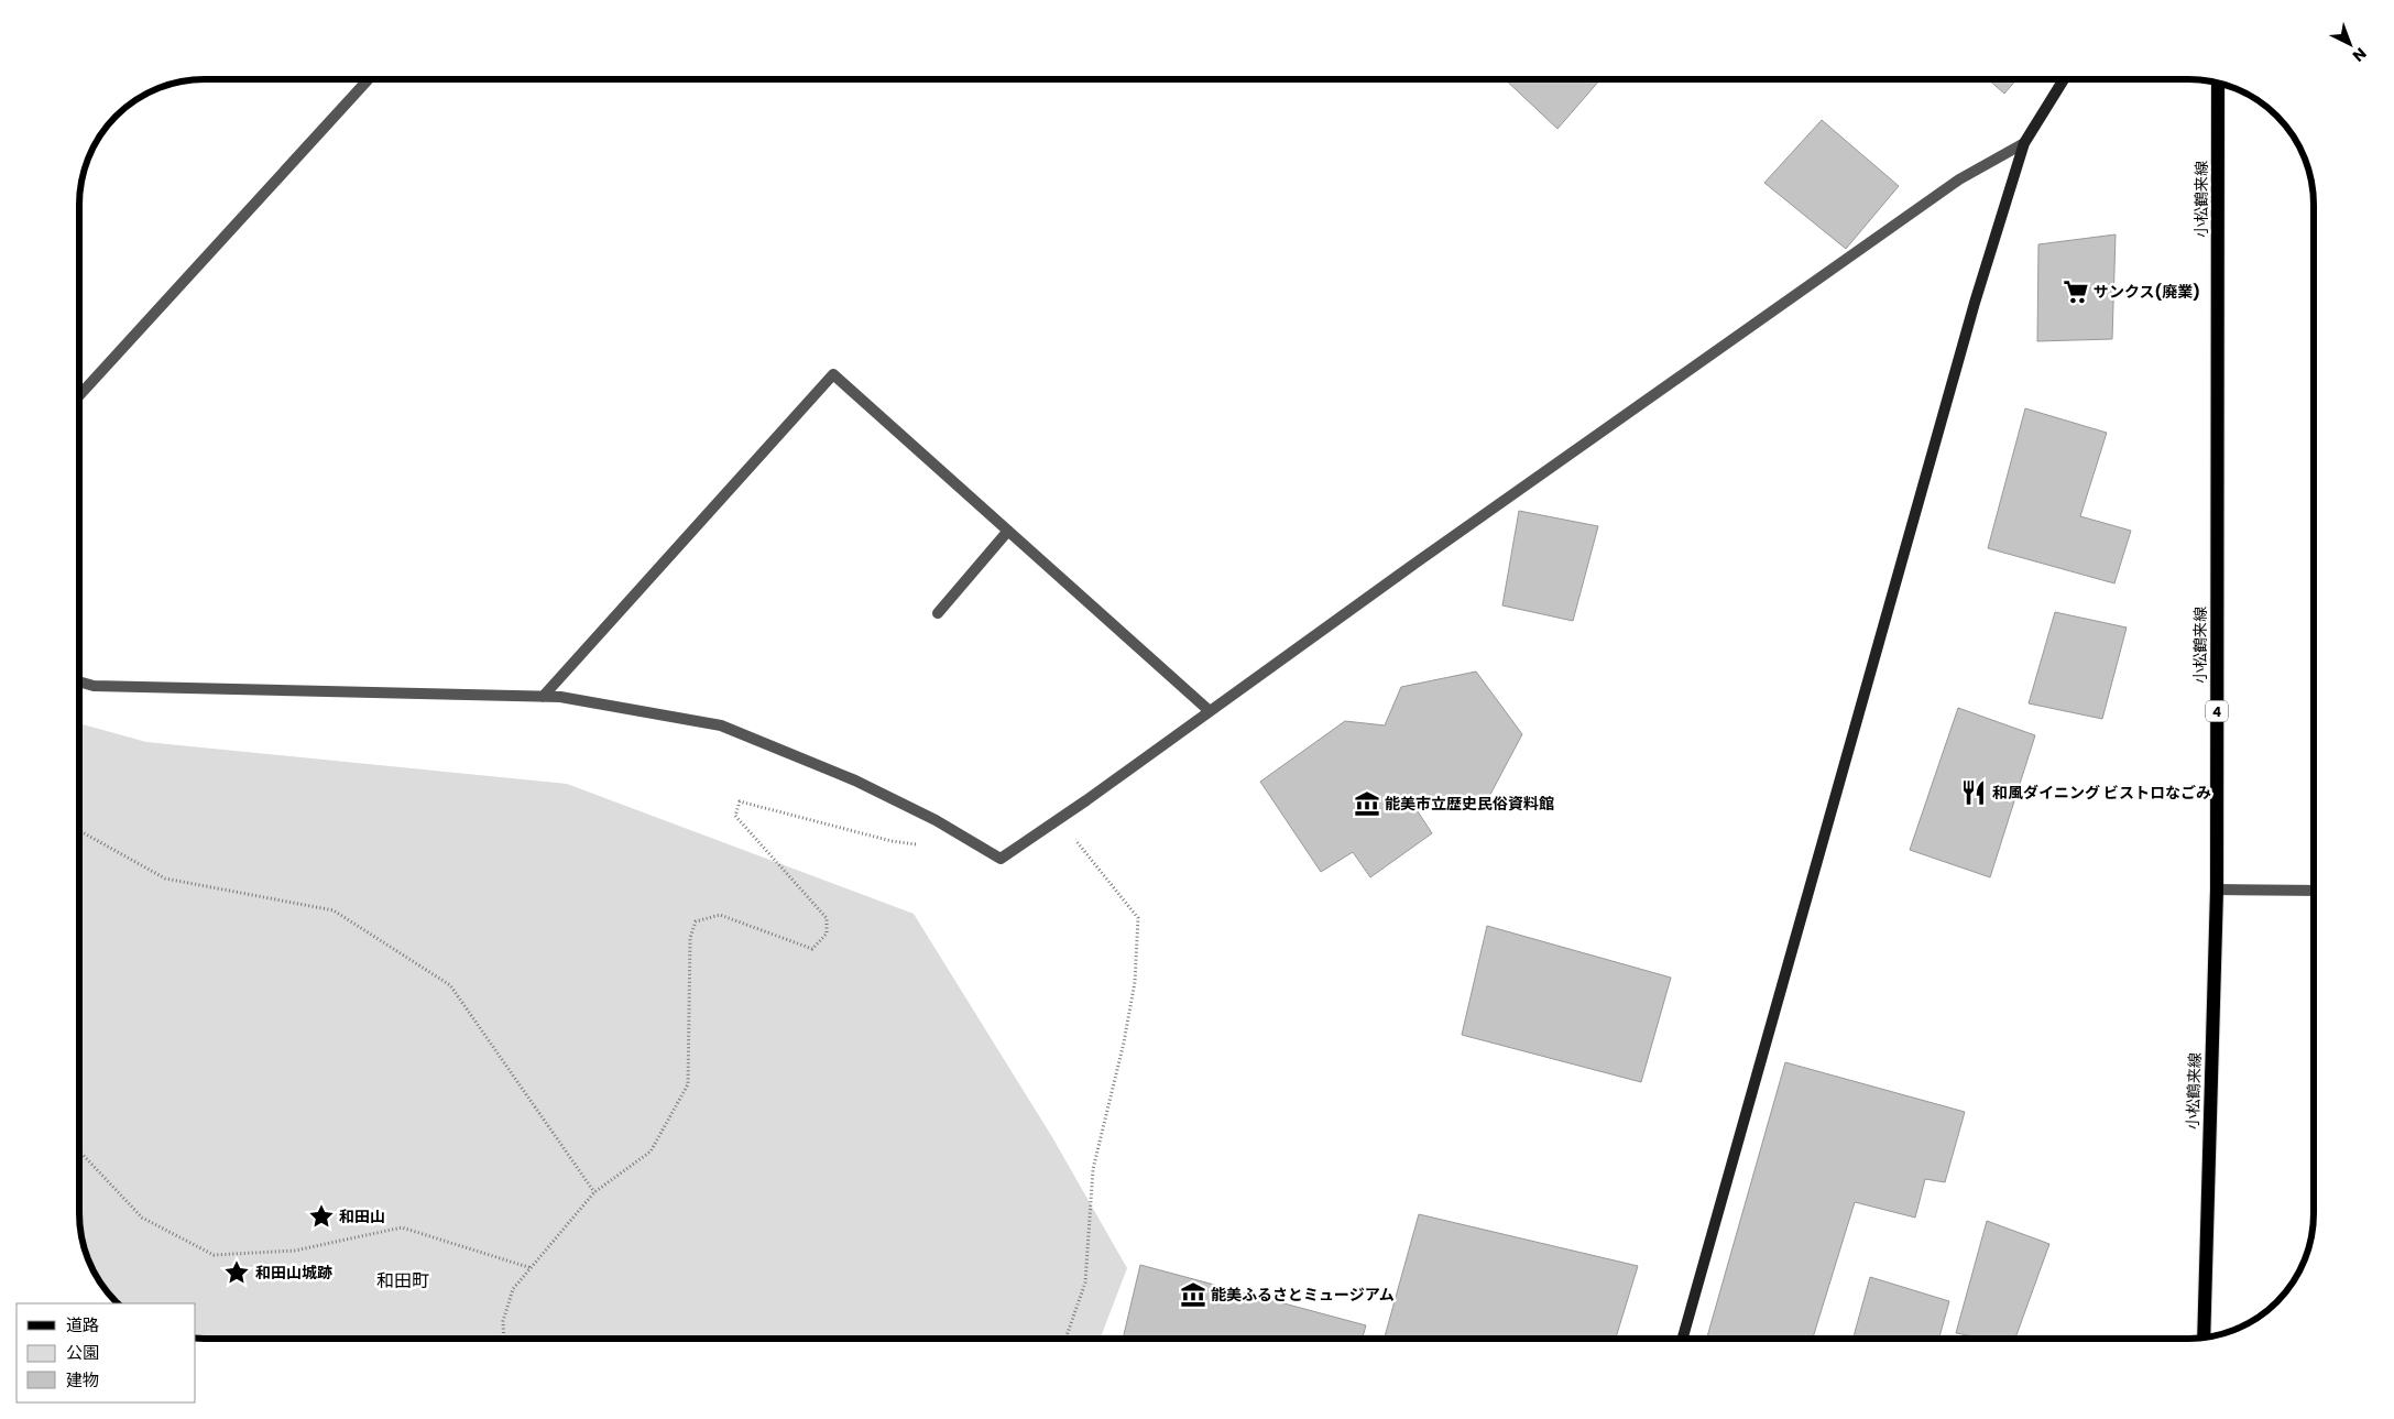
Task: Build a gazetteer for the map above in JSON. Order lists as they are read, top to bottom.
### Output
{
  "streets": {
    "main road": ["小松鶴来線", "4"]
  },
  "districts": ["和田町"],
  "places": {
    "supermarket": ["サンクス(廃業)"],
    "restaurant": ["和風ダイニング ビストロなごみ"],
    "museum": ["能美市立歴史民俗資料館", "能美ふるさとミュージアム"],
    "place": ["和田山", "和田山城跡"]
  },
  "legend": ["道路", "公園", "建物"],
  "north": "bottom right"
}
